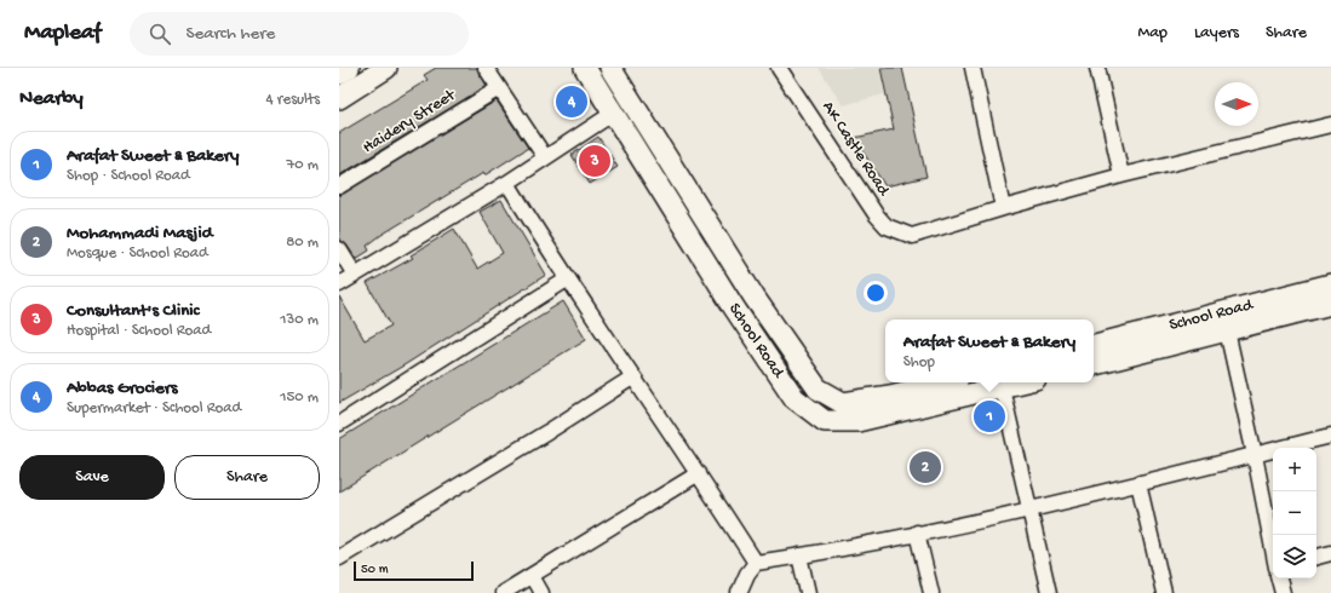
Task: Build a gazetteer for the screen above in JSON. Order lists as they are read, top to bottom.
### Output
{
  "streets": {
    "street": ["Haidery Street", "AK Castle Road", "School Road"]
  },
  "scale_bar": "50 m",
  "north": "right",
  "page": {
    "header": "Mapleaf",
    "search": "Search here",
    "nav": ["Map", "Layers", "Share"],
    "heading": ["Nearby", "4 results"],
    "pins": [
      "4",
      "3",
      "1",
      "2"
    ],
    "list": [
      {
        "mark": "1",
        "name": "Arafat Sweet & Bakery",
        "note": "Shop · School Road",
        "value": "70 m"
      },
      {
        "mark": "2",
        "name": "Mohammadi Masjid",
        "note": "Mosque · School Road",
        "value": "80 m"
      },
      {
        "mark": "3",
        "name": "Consultant's Clinic",
        "note": "Hospital · School Road",
        "value": "130 m"
      },
      {
        "mark": "4",
        "name": "Abbas Grociers",
        "note": "Supermarket · School Road",
        "value": "150 m"
      }
    ],
    "popup": ["Arafat Sweet & Bakery", "Shop"],
    "buttons": ["Save", "Share"],
    "map_buttons": ["+", "−"],
    "scale": "50 m"
  }
}
